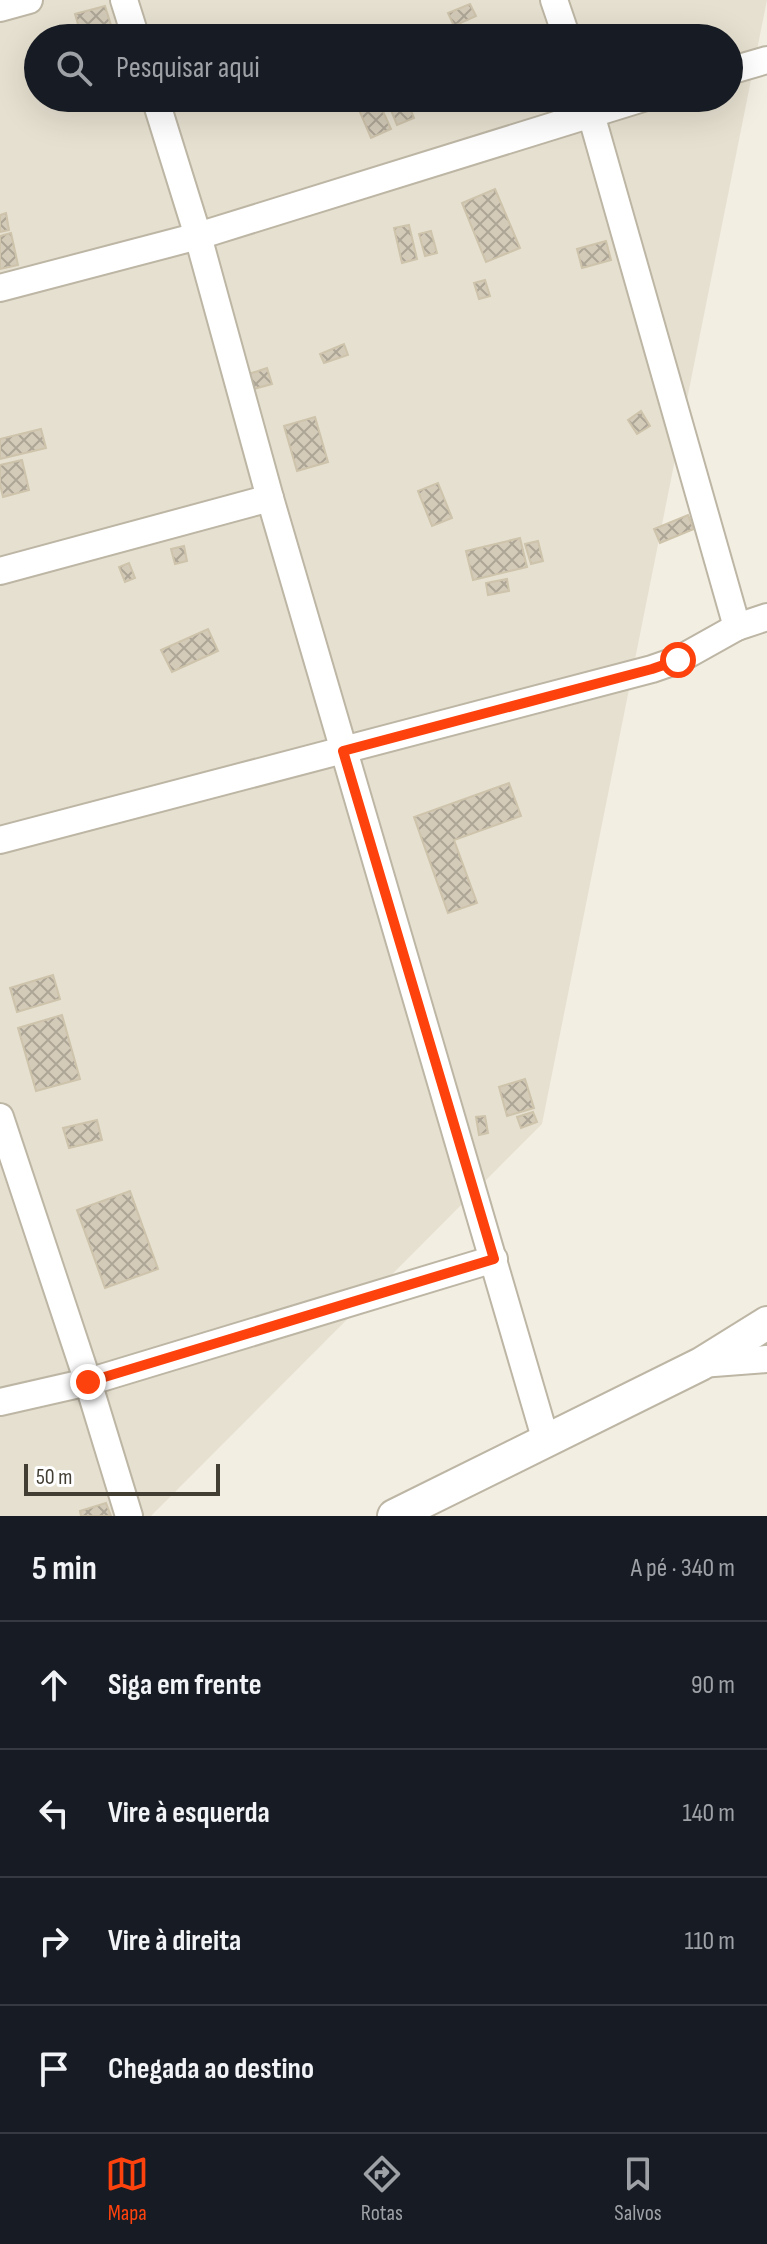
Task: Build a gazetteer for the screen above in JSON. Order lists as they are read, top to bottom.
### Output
{
  "scale_bar": "50 m",
  "page": {
    "search": "Pesquisar aqui",
    "scale": "50 m",
    "heading": ["5 min", "A pé · 340 m"],
    "list": [
      ["Siga em frente", "90 m"],
      ["Vire à esquerda", "140 m"],
      ["Vire à direita", "110 m"],
      "Chegada ao destino"
    ],
    "nav": ["Mapa", "Rotas", "Salvos"]
  }
}
